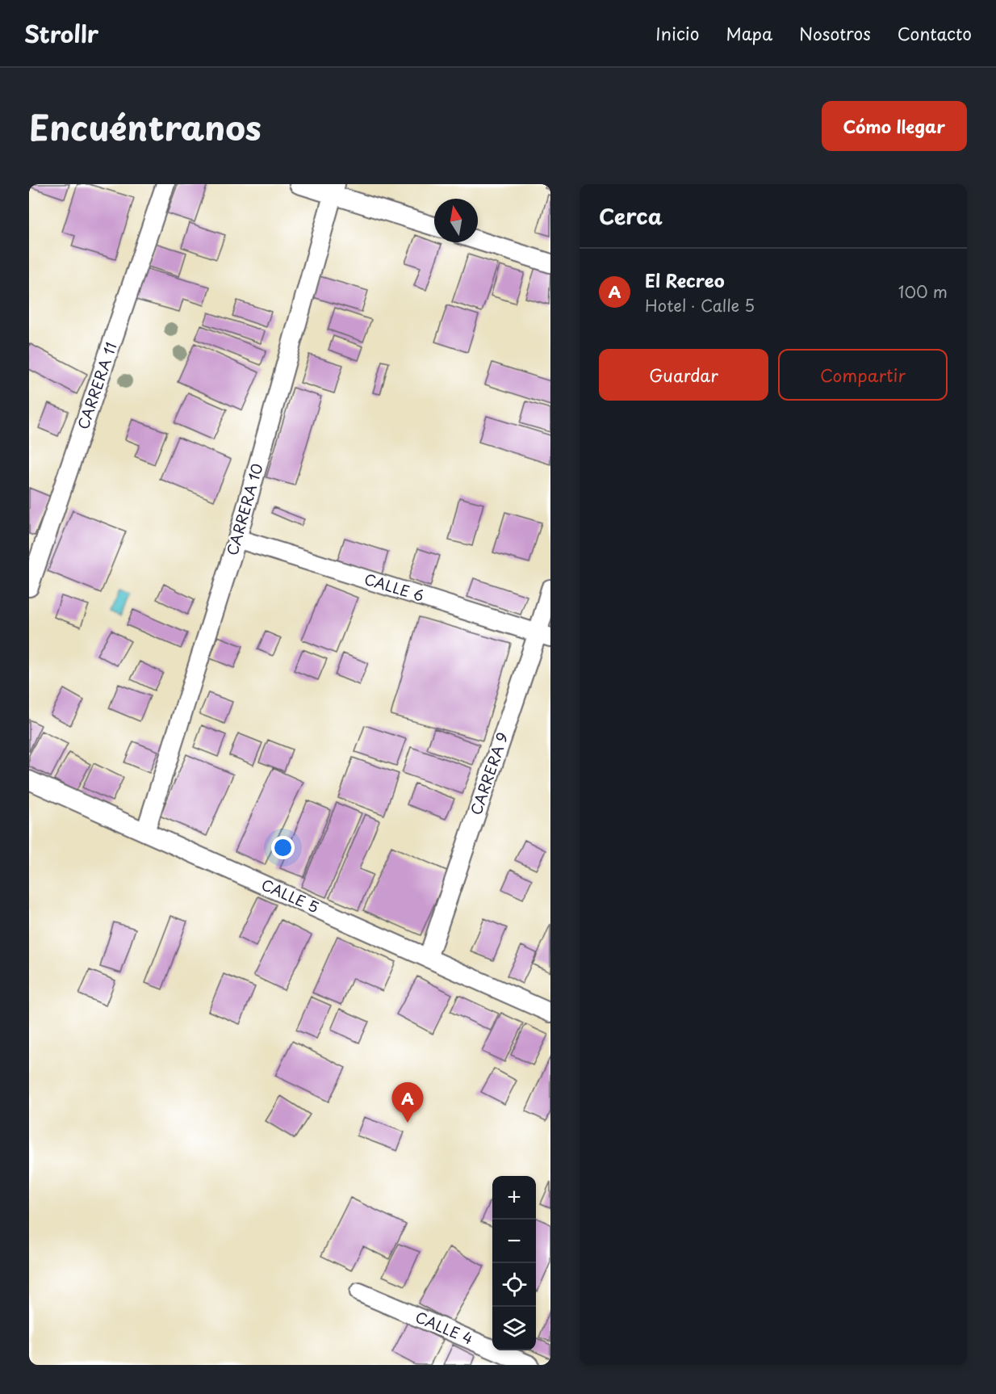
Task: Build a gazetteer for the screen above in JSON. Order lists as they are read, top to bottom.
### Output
{
  "streets": {
    "street": [
      "CARRERA 11",
      "CARRERA 10",
      "CALLE 6",
      "CARRERA 9",
      "CALLE 5",
      "CALLE 4"
    ]
  },
  "crossings": [
    ["CARRERA 10", "CALLE 6"],
    ["CARRERA 10", "CALLE 5"],
    ["CALLE 6", "CARRERA 9"],
    ["CARRERA 9", "CALLE 5"]
  ],
  "north": "top",
  "page": {
    "header": "Strollr",
    "nav": [
      "Inicio",
      "Mapa",
      "Nosotros",
      "Contacto"
    ],
    "title": "Encuéntranos",
    "buttons": [
      "Cómo llegar",
      ["Guardar", "Compartir"]
    ],
    "heading": "Cerca",
    "list": [
      {
        "mark": "A",
        "name": "El Recreo",
        "note": "Hotel · Calle 5",
        "value": "100 m"
      }
    ],
    "pins": "A",
    "map_buttons": ["+", "−"]
  }
}
